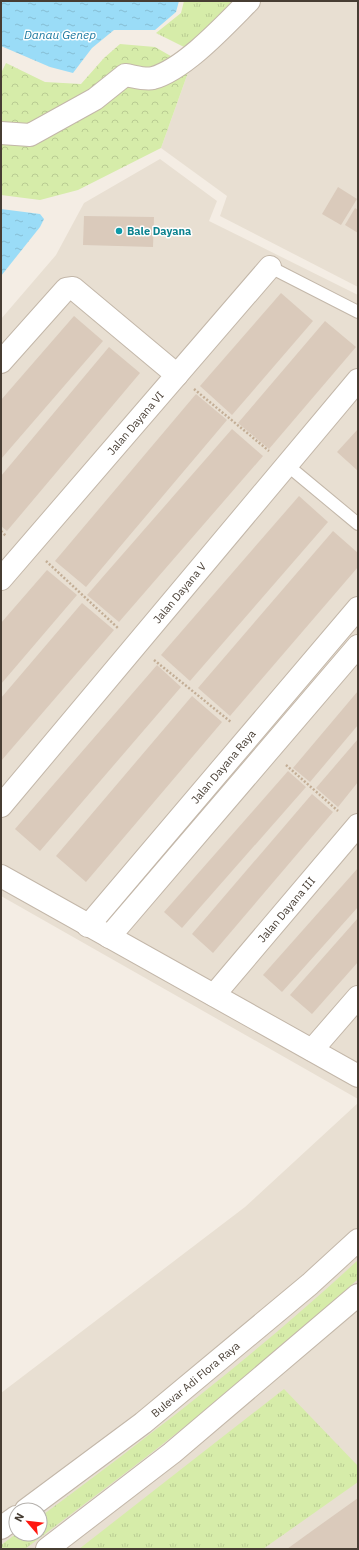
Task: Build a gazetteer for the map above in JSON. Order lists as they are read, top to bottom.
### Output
{
  "streets": {
    "street": [
      "Jalan Dayana VI",
      "Jalan Dayana V",
      "Jalan Dayana Raya",
      "Jalan Dayana III",
      "Bulevar Adi Flora Raya"
    ]
  },
  "water": ["Danau Genep"],
  "places": ["Bale Dayana"],
  "north": "top left"
}
